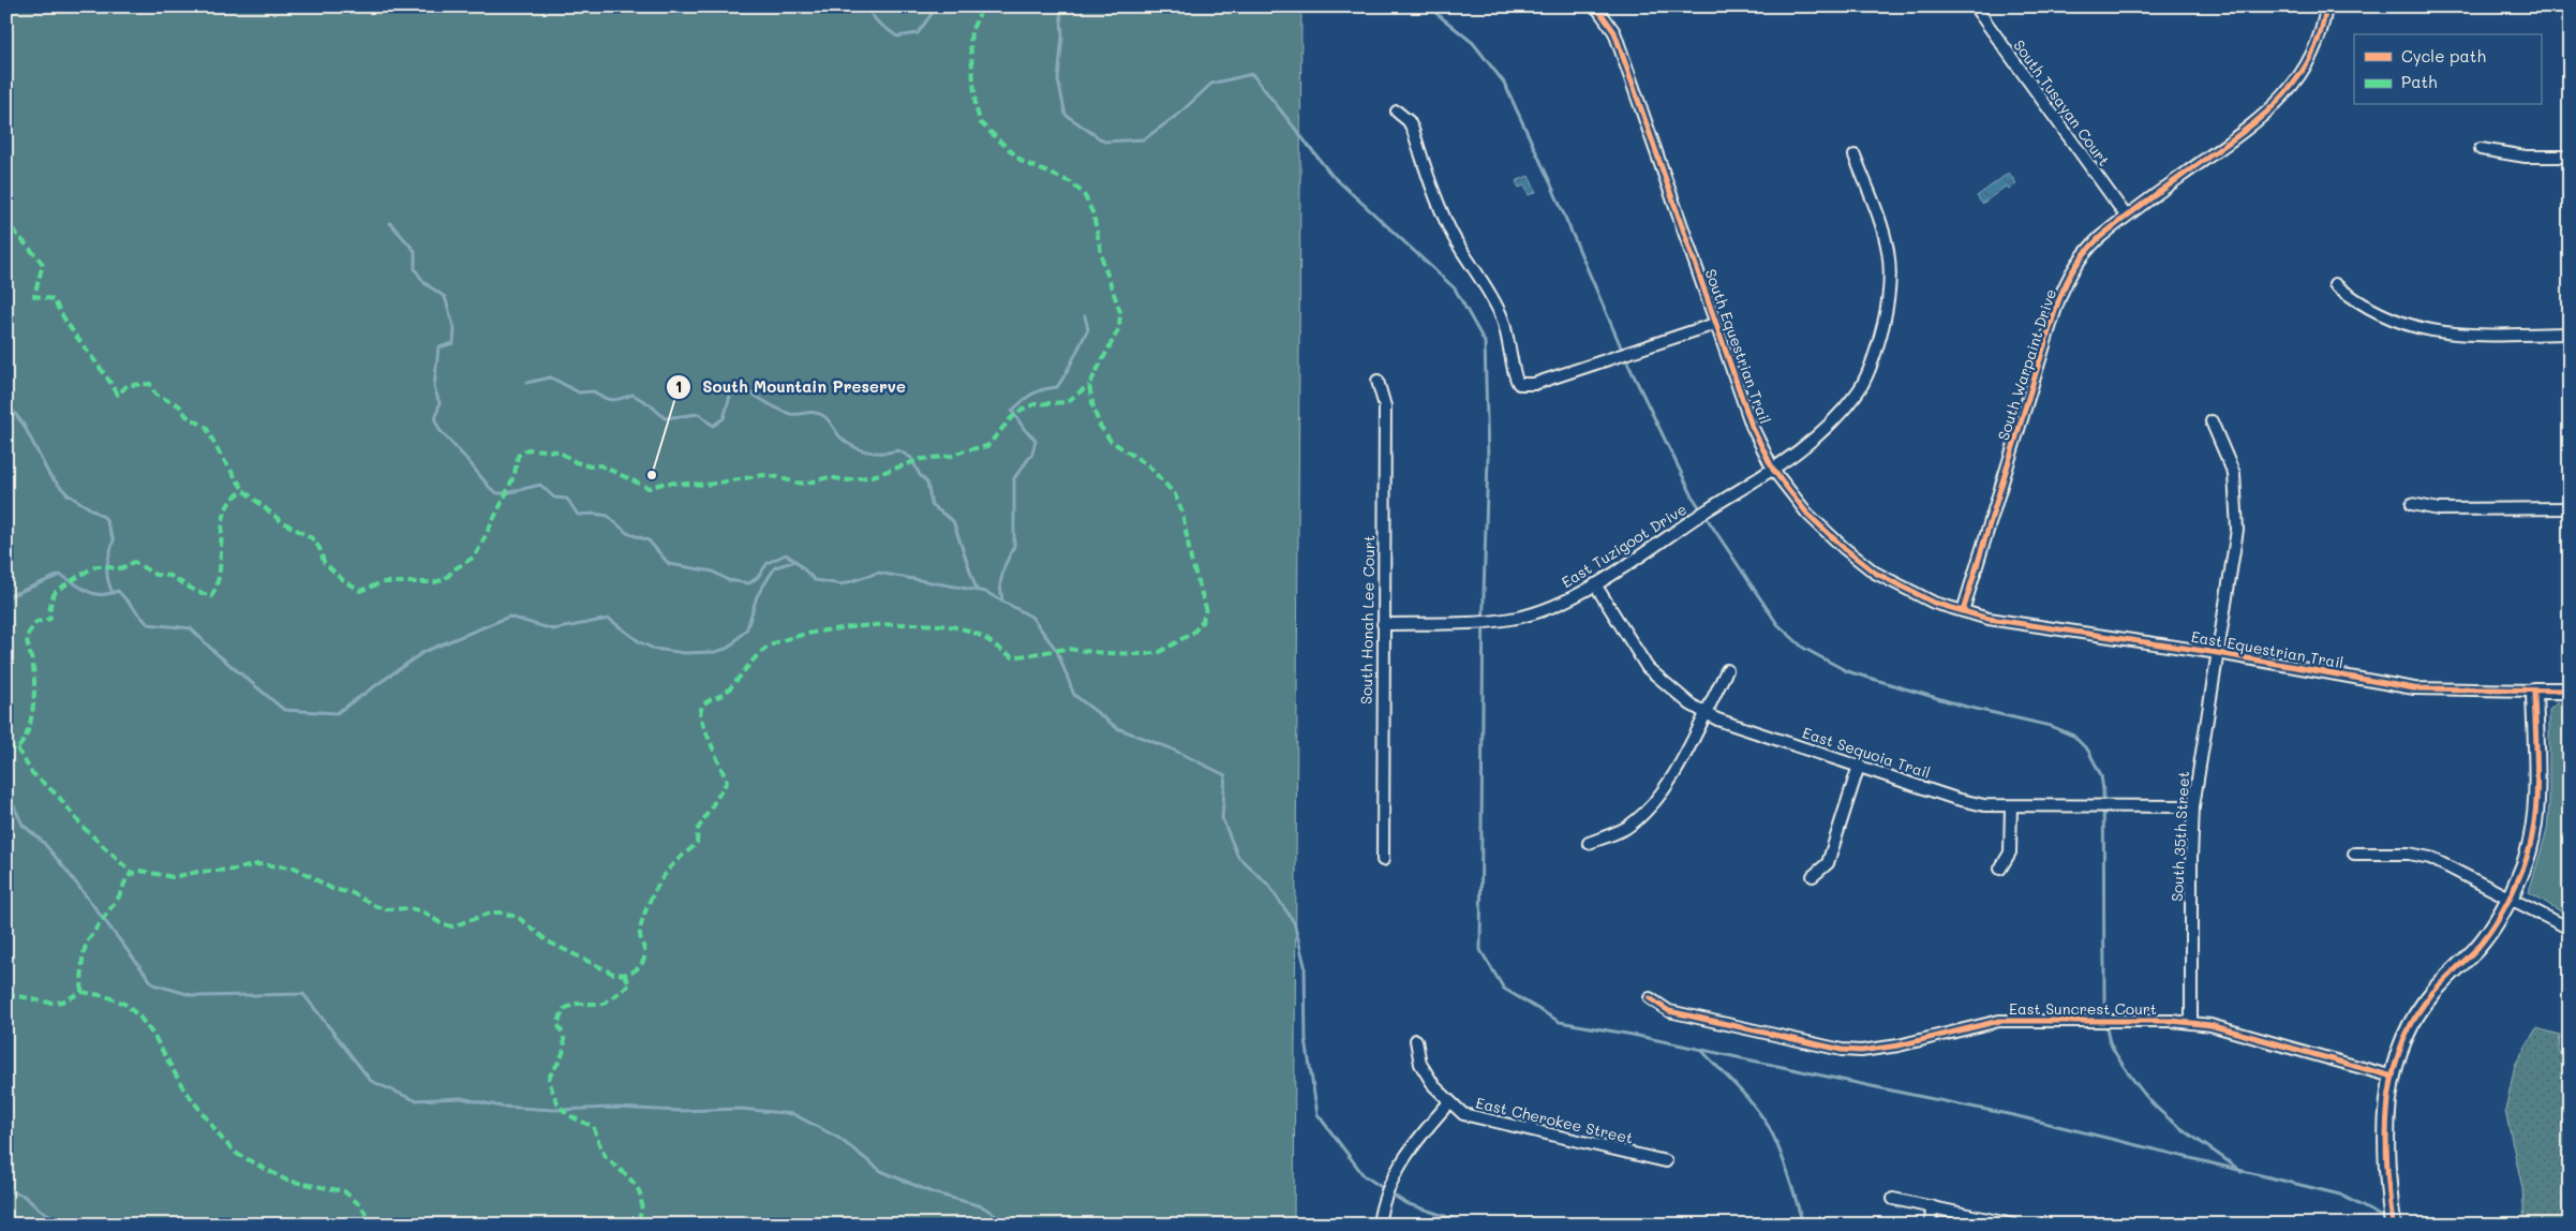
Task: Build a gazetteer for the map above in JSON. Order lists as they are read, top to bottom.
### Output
{
  "streets": {
    "street": [
      "South Tusayan Court",
      "South Equestrian Trail",
      "South Warpaint Drive",
      "East Tuzigoot Drive",
      "South Honah Lee Court",
      "East Equestrian Trail",
      "East Sequoia Trail",
      "South 35th Street",
      "East Suncrest Court",
      "East Cherokee Street"
    ]
  },
  "crossings": [
    ["South Tusayan Court", "South Warpaint Drive"],
    ["South Equestrian Trail", "South Warpaint Drive"],
    ["South Equestrian Trail", "East Tuzigoot Drive"],
    ["South Equestrian Trail", "East Equestrian Trail"],
    ["South Warpaint Drive", "East Equestrian Trail"],
    ["East Tuzigoot Drive", "South Honah Lee Court"],
    ["East Tuzigoot Drive", "East Sequoia Trail"],
    ["East Equestrian Trail", "South 35th Street"],
    ["East Sequoia Trail", "South 35th Street"],
    ["South 35th Street", "East Suncrest Court"]
  ],
  "places": ["South Mountain Preserve"],
  "legend": ["Cycle path", "Path"]
}
